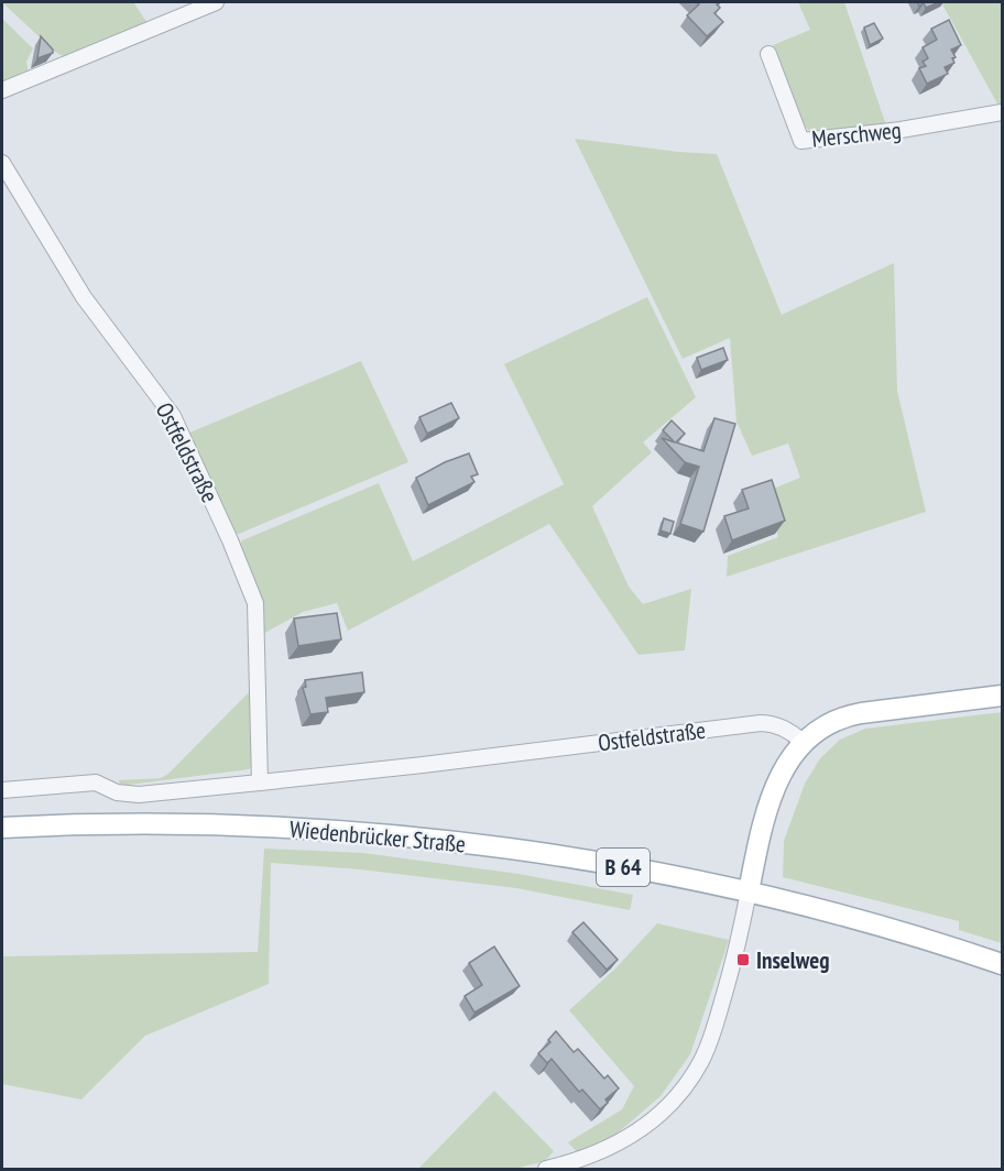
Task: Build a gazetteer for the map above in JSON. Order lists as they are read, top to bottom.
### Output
{
  "streets": {
    "main road": ["Wiedenbrücker Straße", "B 64"],
    "street": ["Merschweg", "Ostfeldstraße"]
  },
  "places": {
    "transit": ["Inselweg"]
  }
}
